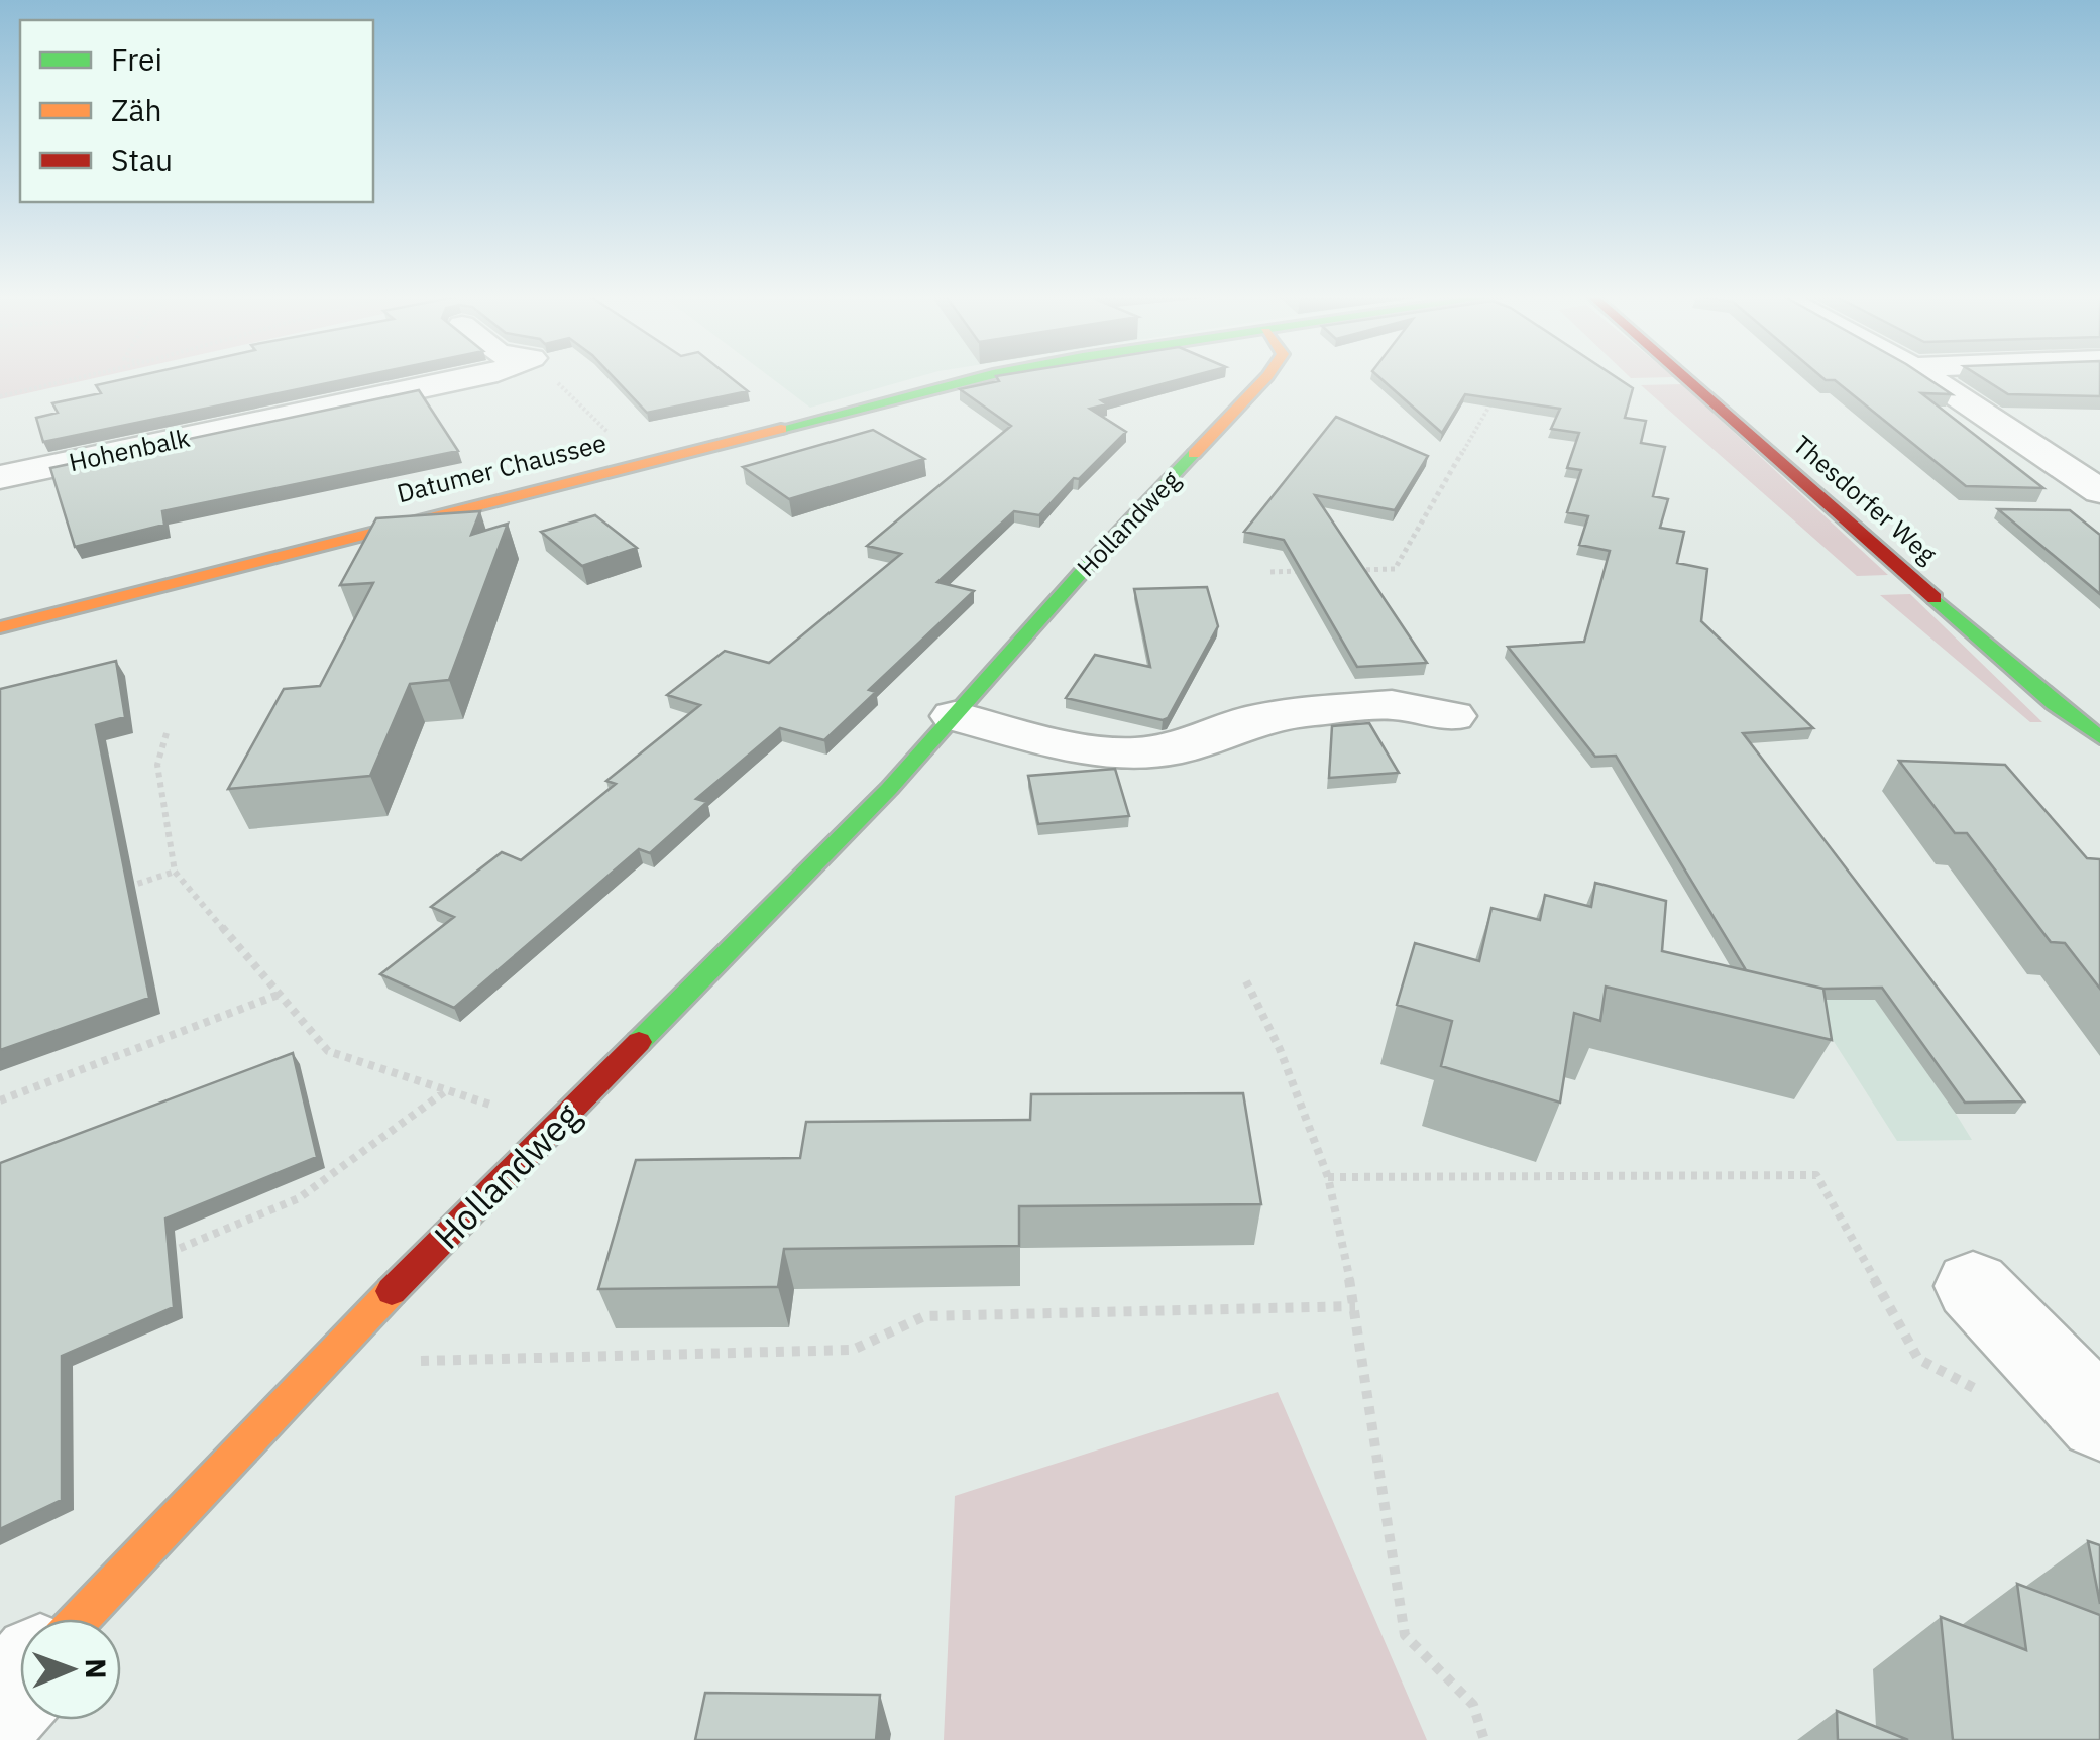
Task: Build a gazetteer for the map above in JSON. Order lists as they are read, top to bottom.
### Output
{
  "streets": {
    "street": [
      "Hohenbalk",
      "Datumer Chaussee",
      "Thesdorfer Weg",
      "Hollandweg"
    ]
  },
  "legend": ["Frei", "Zäh", "Stau"],
  "north": "right"
}
